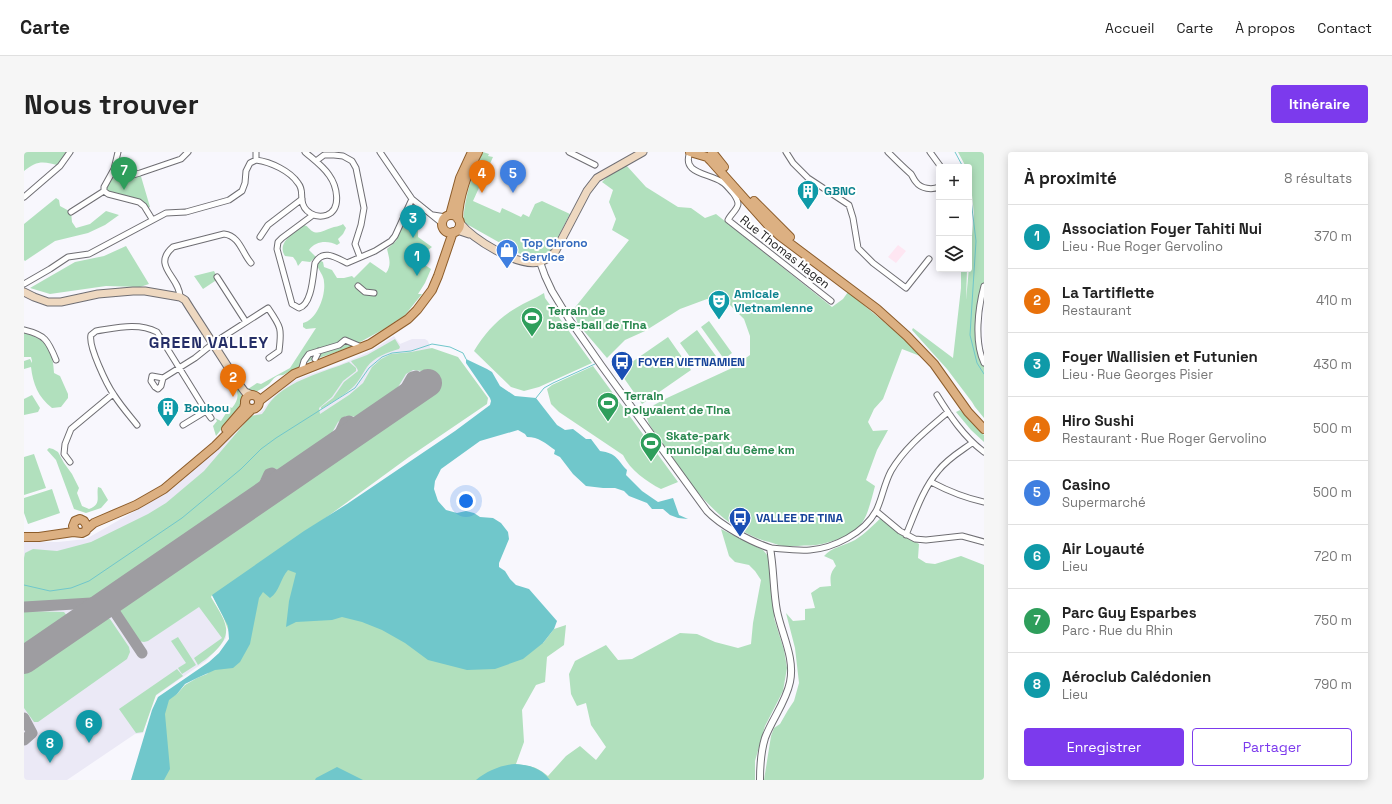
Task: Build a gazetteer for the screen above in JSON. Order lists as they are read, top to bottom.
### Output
{
  "streets": {
    "street": ["Rue Thomas Hagen"]
  },
  "districts": ["GREEN VALLEY"],
  "places": {
    "building": ["GBNC", "Boubou"],
    "shop": ["Top Chrono Service"],
    "theatre": ["Amicale Vietnamienne"],
    "sports": ["Terrain de base-ball de Tina", "Terrain polyvalent de Tina", "Skate-park municipal du 6ème km"],
    "bus stop": ["FOYER VIETNAMIEN", "VALLEE DE TINA"]
  },
  "page": {
    "header": "Carte",
    "nav": [
      "Accueil",
      "Carte",
      "À propos",
      "Contact"
    ],
    "buttons": [
      "Itinéraire",
      ["Enregistrer", "Partager"]
    ],
    "title": "Nous trouver",
    "heading": ["À proximité", "8 résultats"],
    "pins": [
      "7",
      "4",
      "5",
      "3",
      "1",
      "2",
      "6",
      "8"
    ],
    "map_buttons": ["+", "−"],
    "list": [
      {
        "mark": "1",
        "name": "Association Foyer Tahiti Nui",
        "note": "Lieu · Rue Roger Gervolino",
        "value": "370 m"
      },
      {
        "mark": "2",
        "name": "La Tartiflette",
        "note": "Restaurant",
        "value": "410 m"
      },
      {
        "mark": "3",
        "name": "Foyer Wallisien et Futunien",
        "note": "Lieu · Rue Georges Pisier",
        "value": "430 m"
      },
      {
        "mark": "4",
        "name": "Hiro Sushi",
        "note": "Restaurant · Rue Roger Gervolino",
        "value": "500 m"
      },
      {
        "mark": "5",
        "name": "Casino",
        "note": "Supermarché",
        "value": "500 m"
      },
      {
        "mark": "6",
        "name": "Air Loyauté",
        "note": "Lieu",
        "value": "720 m"
      },
      {
        "mark": "7",
        "name": "Parc Guy Esparbes",
        "note": "Parc · Rue du Rhin",
        "value": "750 m"
      },
      {
        "mark": "8",
        "name": "Aéroclub Calédonien",
        "note": "Lieu",
        "value": "790 m"
      }
    ]
  }
}
